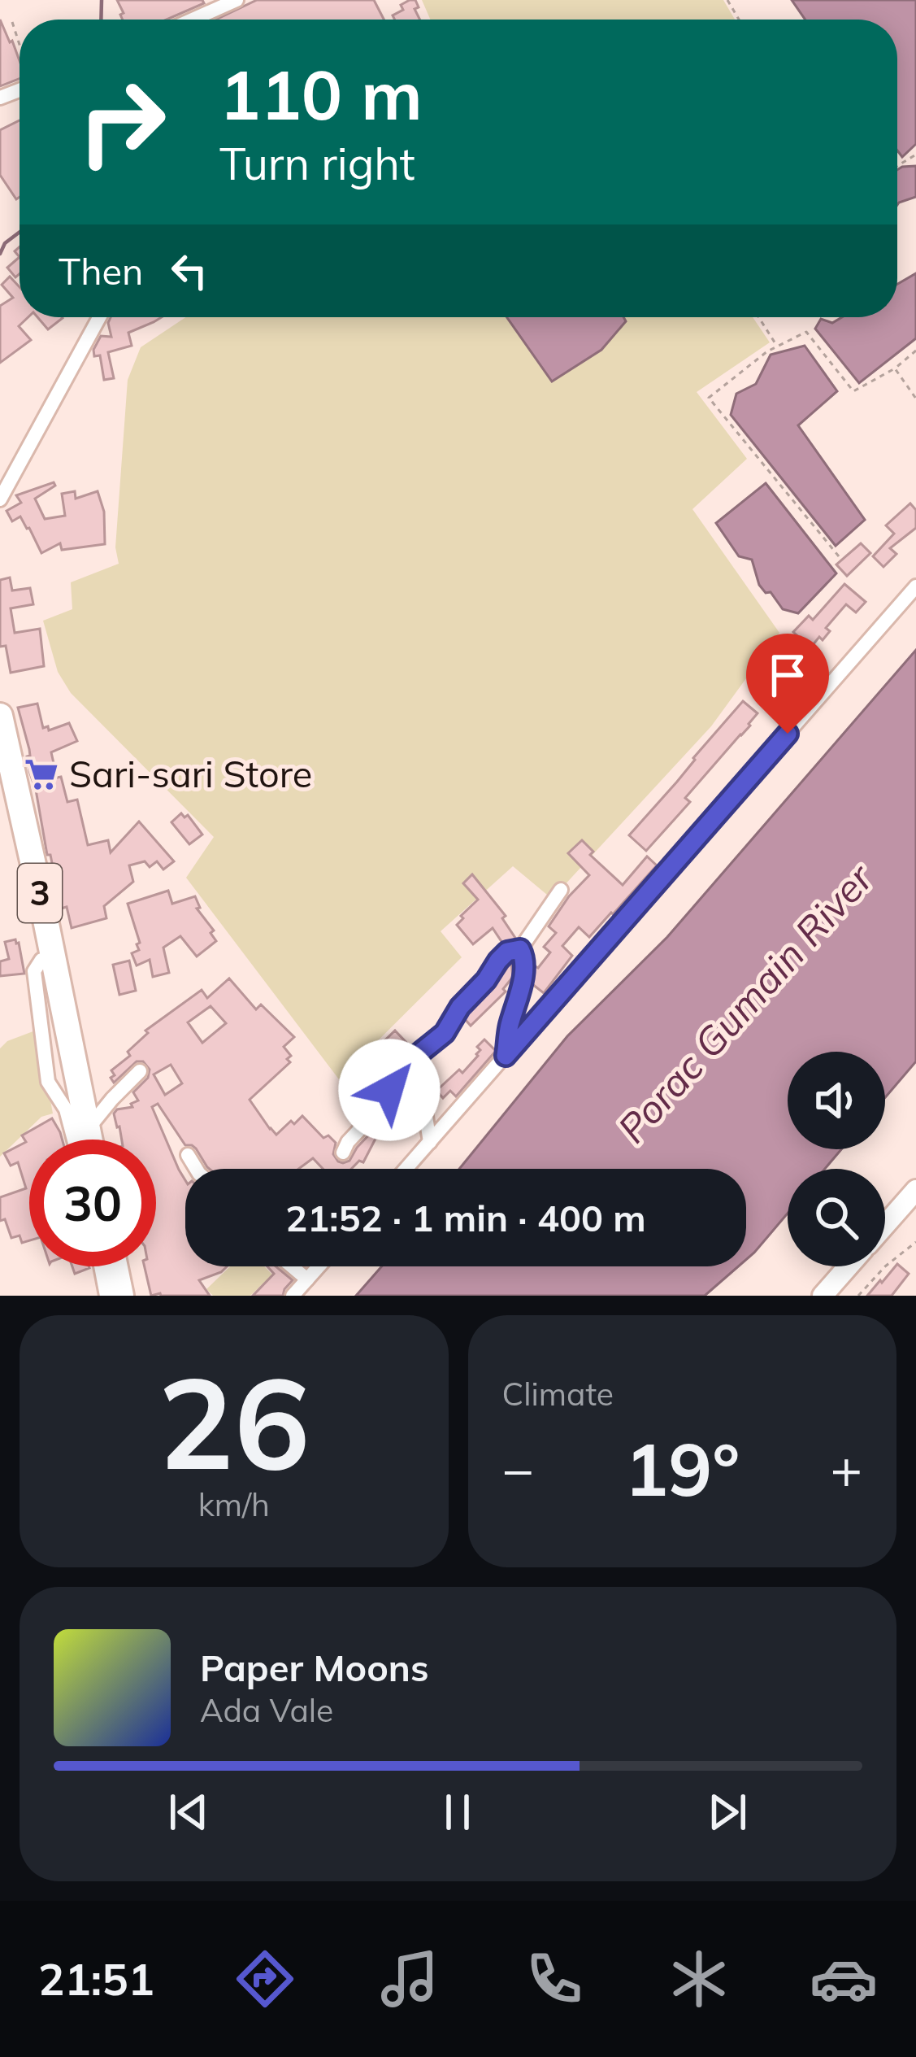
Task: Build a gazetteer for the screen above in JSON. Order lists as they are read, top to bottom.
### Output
{
  "streets": {
    "highway": ["3"]
  },
  "water": ["Porac Gumain River"],
  "places": {
    "supermarket": ["Sari-sari Store"]
  },
  "page": {
    "turn": ["110 m", "Turn right"],
    "then": "Then",
    "limit": "30",
    "trip": "21:52 · 1 min · 400 m",
    "tile": [
      ["26", "km/h"],
      "Climate"
    ],
    "heat": ["−", "19°", "+"],
    "song": ["Paper Moons", "Ada Vale"],
    "tabs": "21:51"
  }
}
